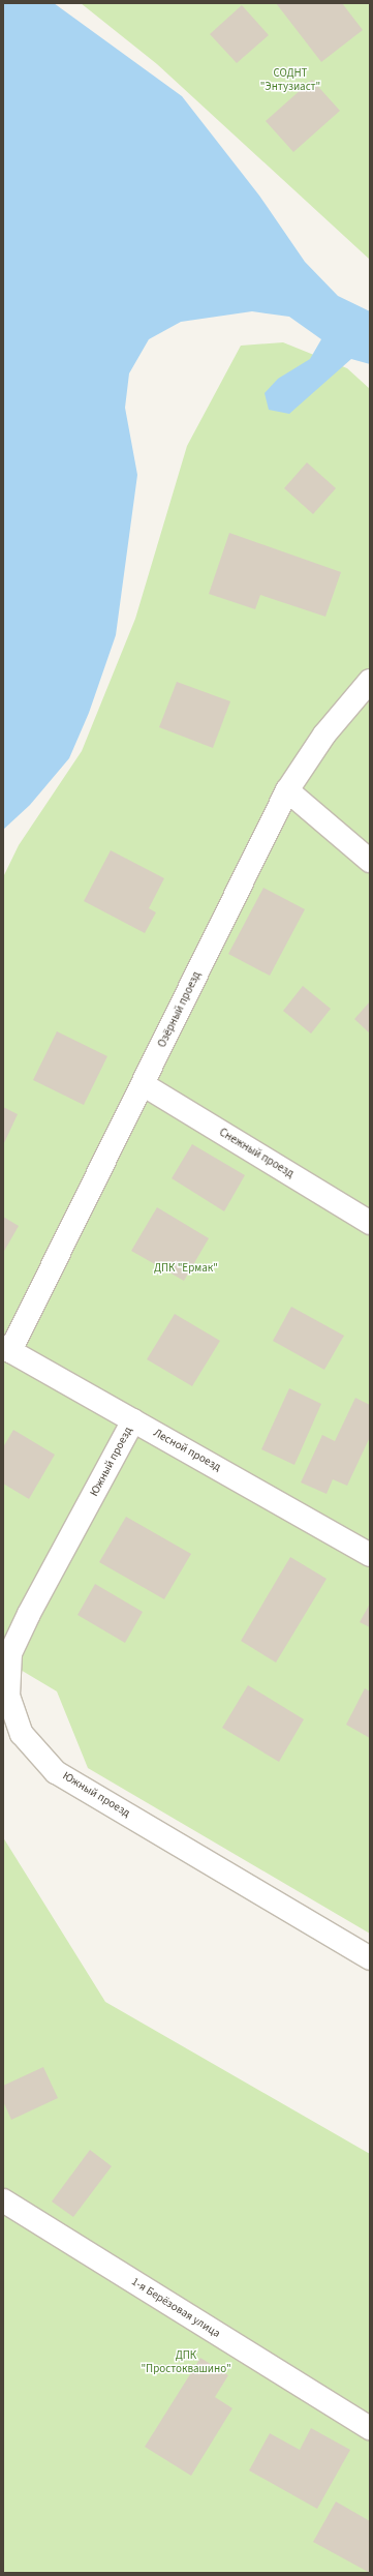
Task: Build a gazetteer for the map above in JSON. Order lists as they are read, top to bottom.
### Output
{
  "streets": {
    "street": [
      "Озёрный проезд",
      "Снежный проезд",
      "Лесной проезд",
      "Южный проезд",
      "1-я Берёзовая улица"
    ]
  },
  "crossings": [
    ["Озёрный проезд", "Снежный проезд"],
    ["Озёрный проезд", "Лесной проезд"],
    ["Лесной проезд", "Южный проезд"]
  ],
  "parks": ["СОДНТ \"Энтузиаст\"", "ДПК \"Ермак\"", "ДПК \"Простоквашино\""]
}
